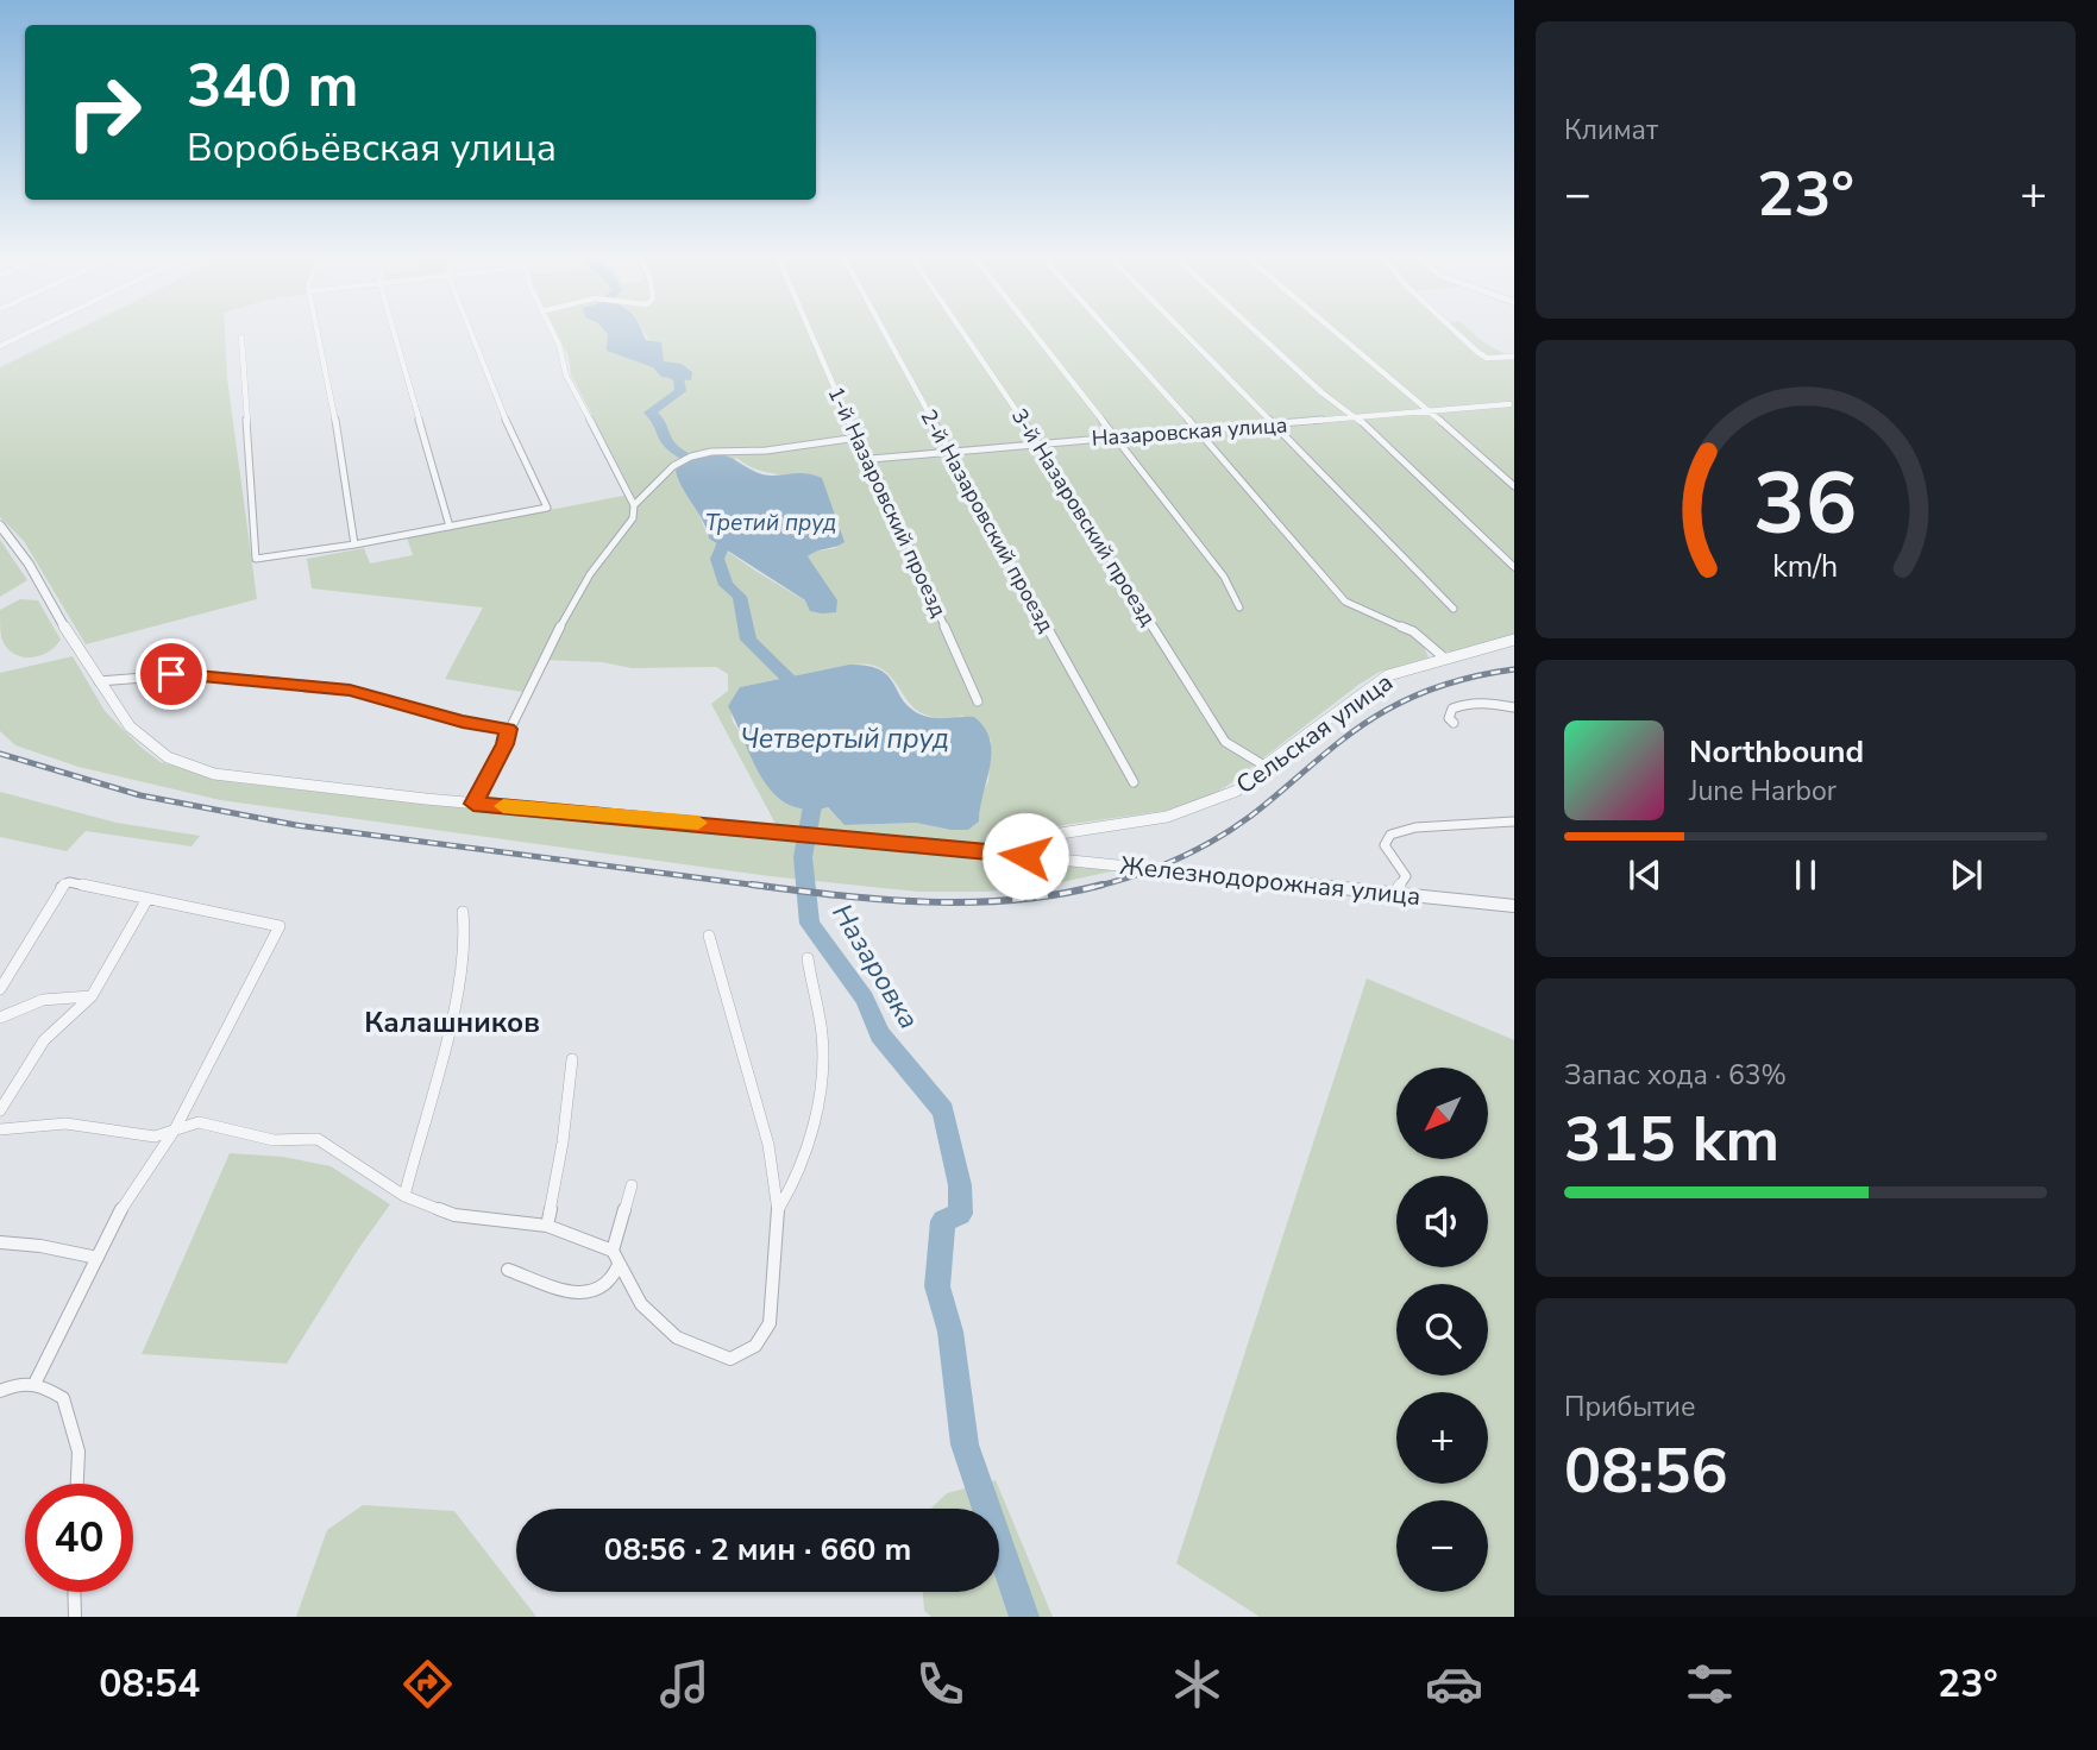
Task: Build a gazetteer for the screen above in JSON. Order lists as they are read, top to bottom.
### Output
{
  "streets": {
    "street": [
      "Назаровская улица",
      "1-й Назаровский проезд",
      "3-й Назаровский проезд",
      "2-й Назаровский проезд",
      "Сельская улица",
      "Железнодорожная улица"
    ]
  },
  "crossings": [
    ["Назаровская улица", "1-й Назаровский проезд"],
    ["Назаровская улица", "3-й Назаровский проезд"],
    ["Назаровская улица", "2-й Назаровский проезд"],
    ["3-й Назаровский проезд", "Сельская улица"],
    ["Сельская улица", "Железнодорожная улица"]
  ],
  "districts": ["Калашников"],
  "water": ["Третий пруд", "Четвертый пруд", "Назаровка"],
  "north": "bottom left",
  "page": {
    "tile": [
      "Климат",
      ["Запас хода · 63%", "315 km"],
      ["Прибытие", "08:56"]
    ],
    "turn": ["340 m", "Воробьёвская улица"],
    "heat": ["−", "23°", "+"],
    "song": ["Northbound", "June Harbor"],
    "map_buttons": ["+", "−"],
    "limit": "40",
    "trip": "08:56 · 2 мин · 660 m",
    "tabs": ["08:54", "23°"],
    "gauge": ["36", "km/h"]
  }
}
